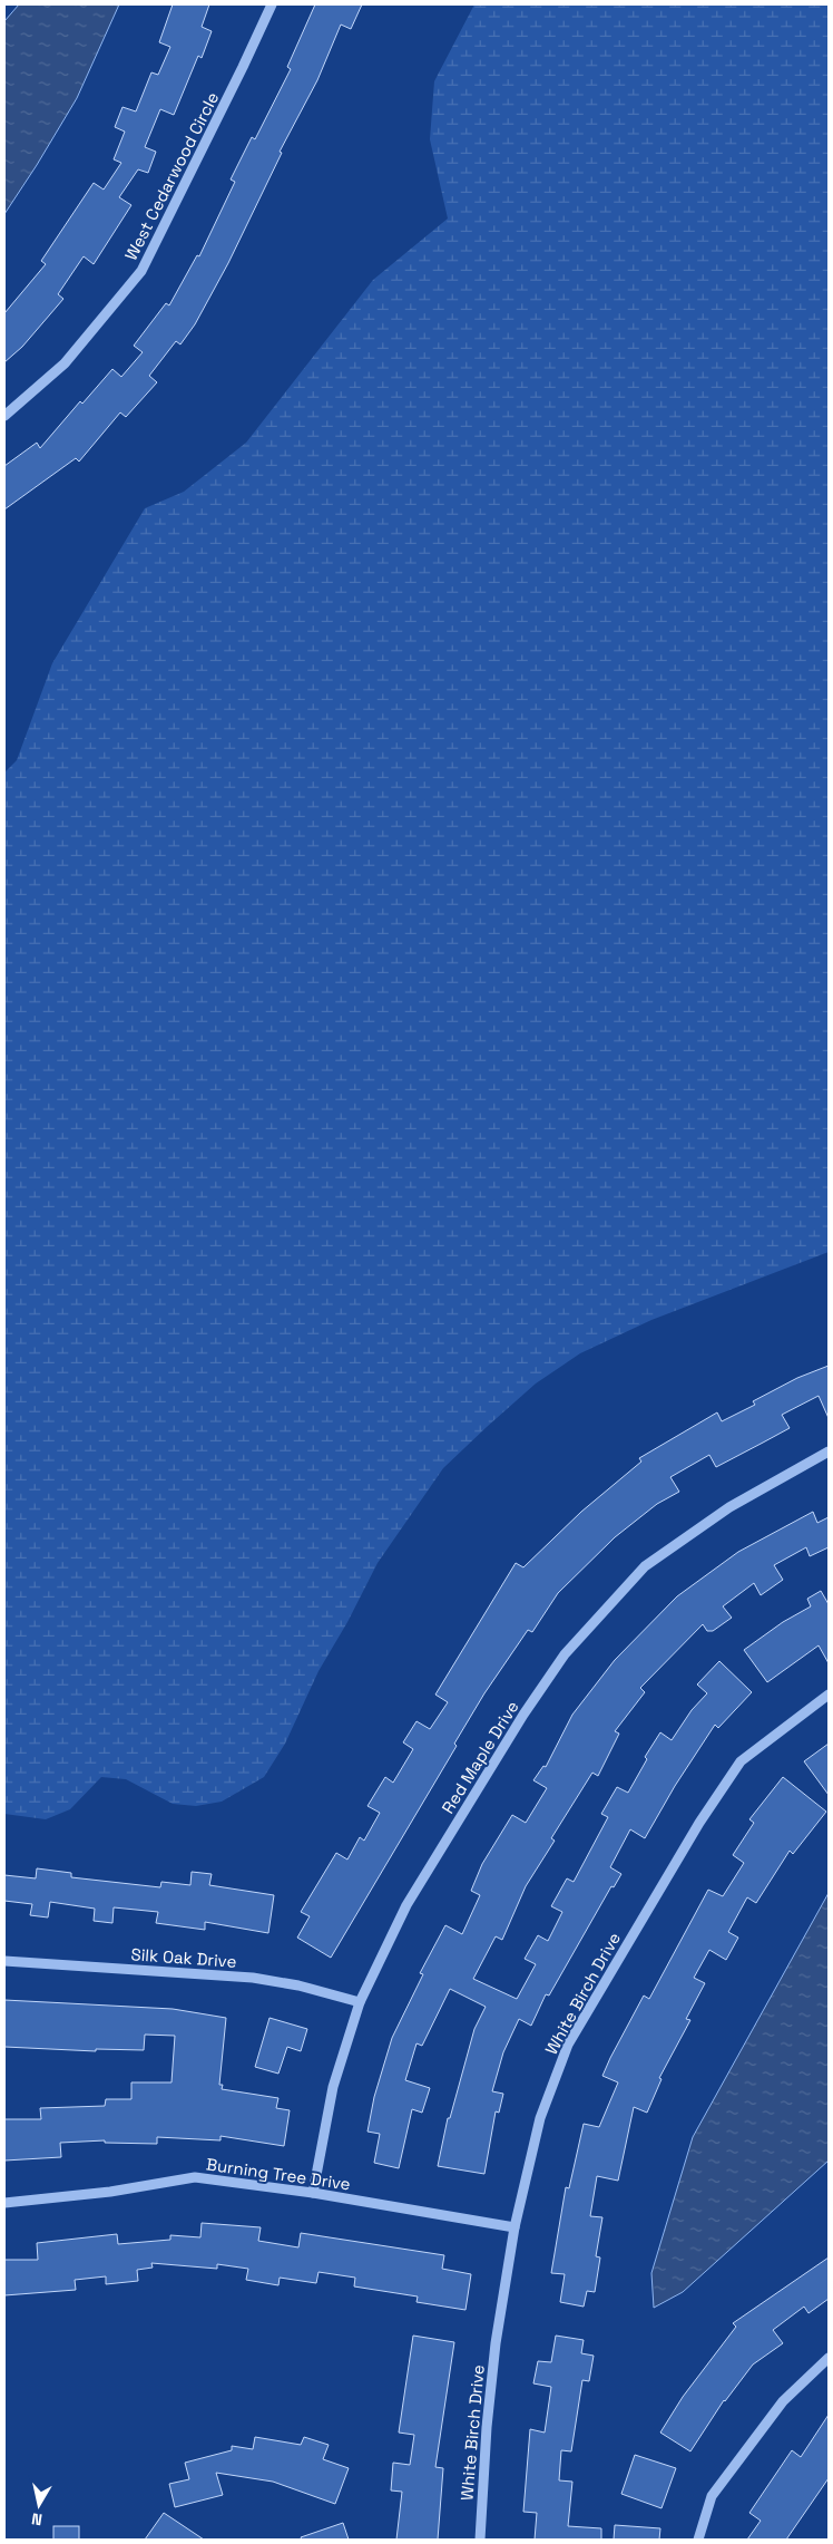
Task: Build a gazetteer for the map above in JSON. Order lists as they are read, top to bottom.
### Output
{
  "streets": {
    "street": [
      "West Cedarwood Circle",
      "Red Maple Drive",
      "Silk Oak Drive",
      "White Birch Drive",
      "Burning Tree Drive"
    ]
  },
  "crossings": [
    ["Red Maple Drive", "Silk Oak Drive"],
    ["Red Maple Drive", "Burning Tree Drive"],
    ["White Birch Drive", "Burning Tree Drive"]
  ],
  "north": "bottom"
}
